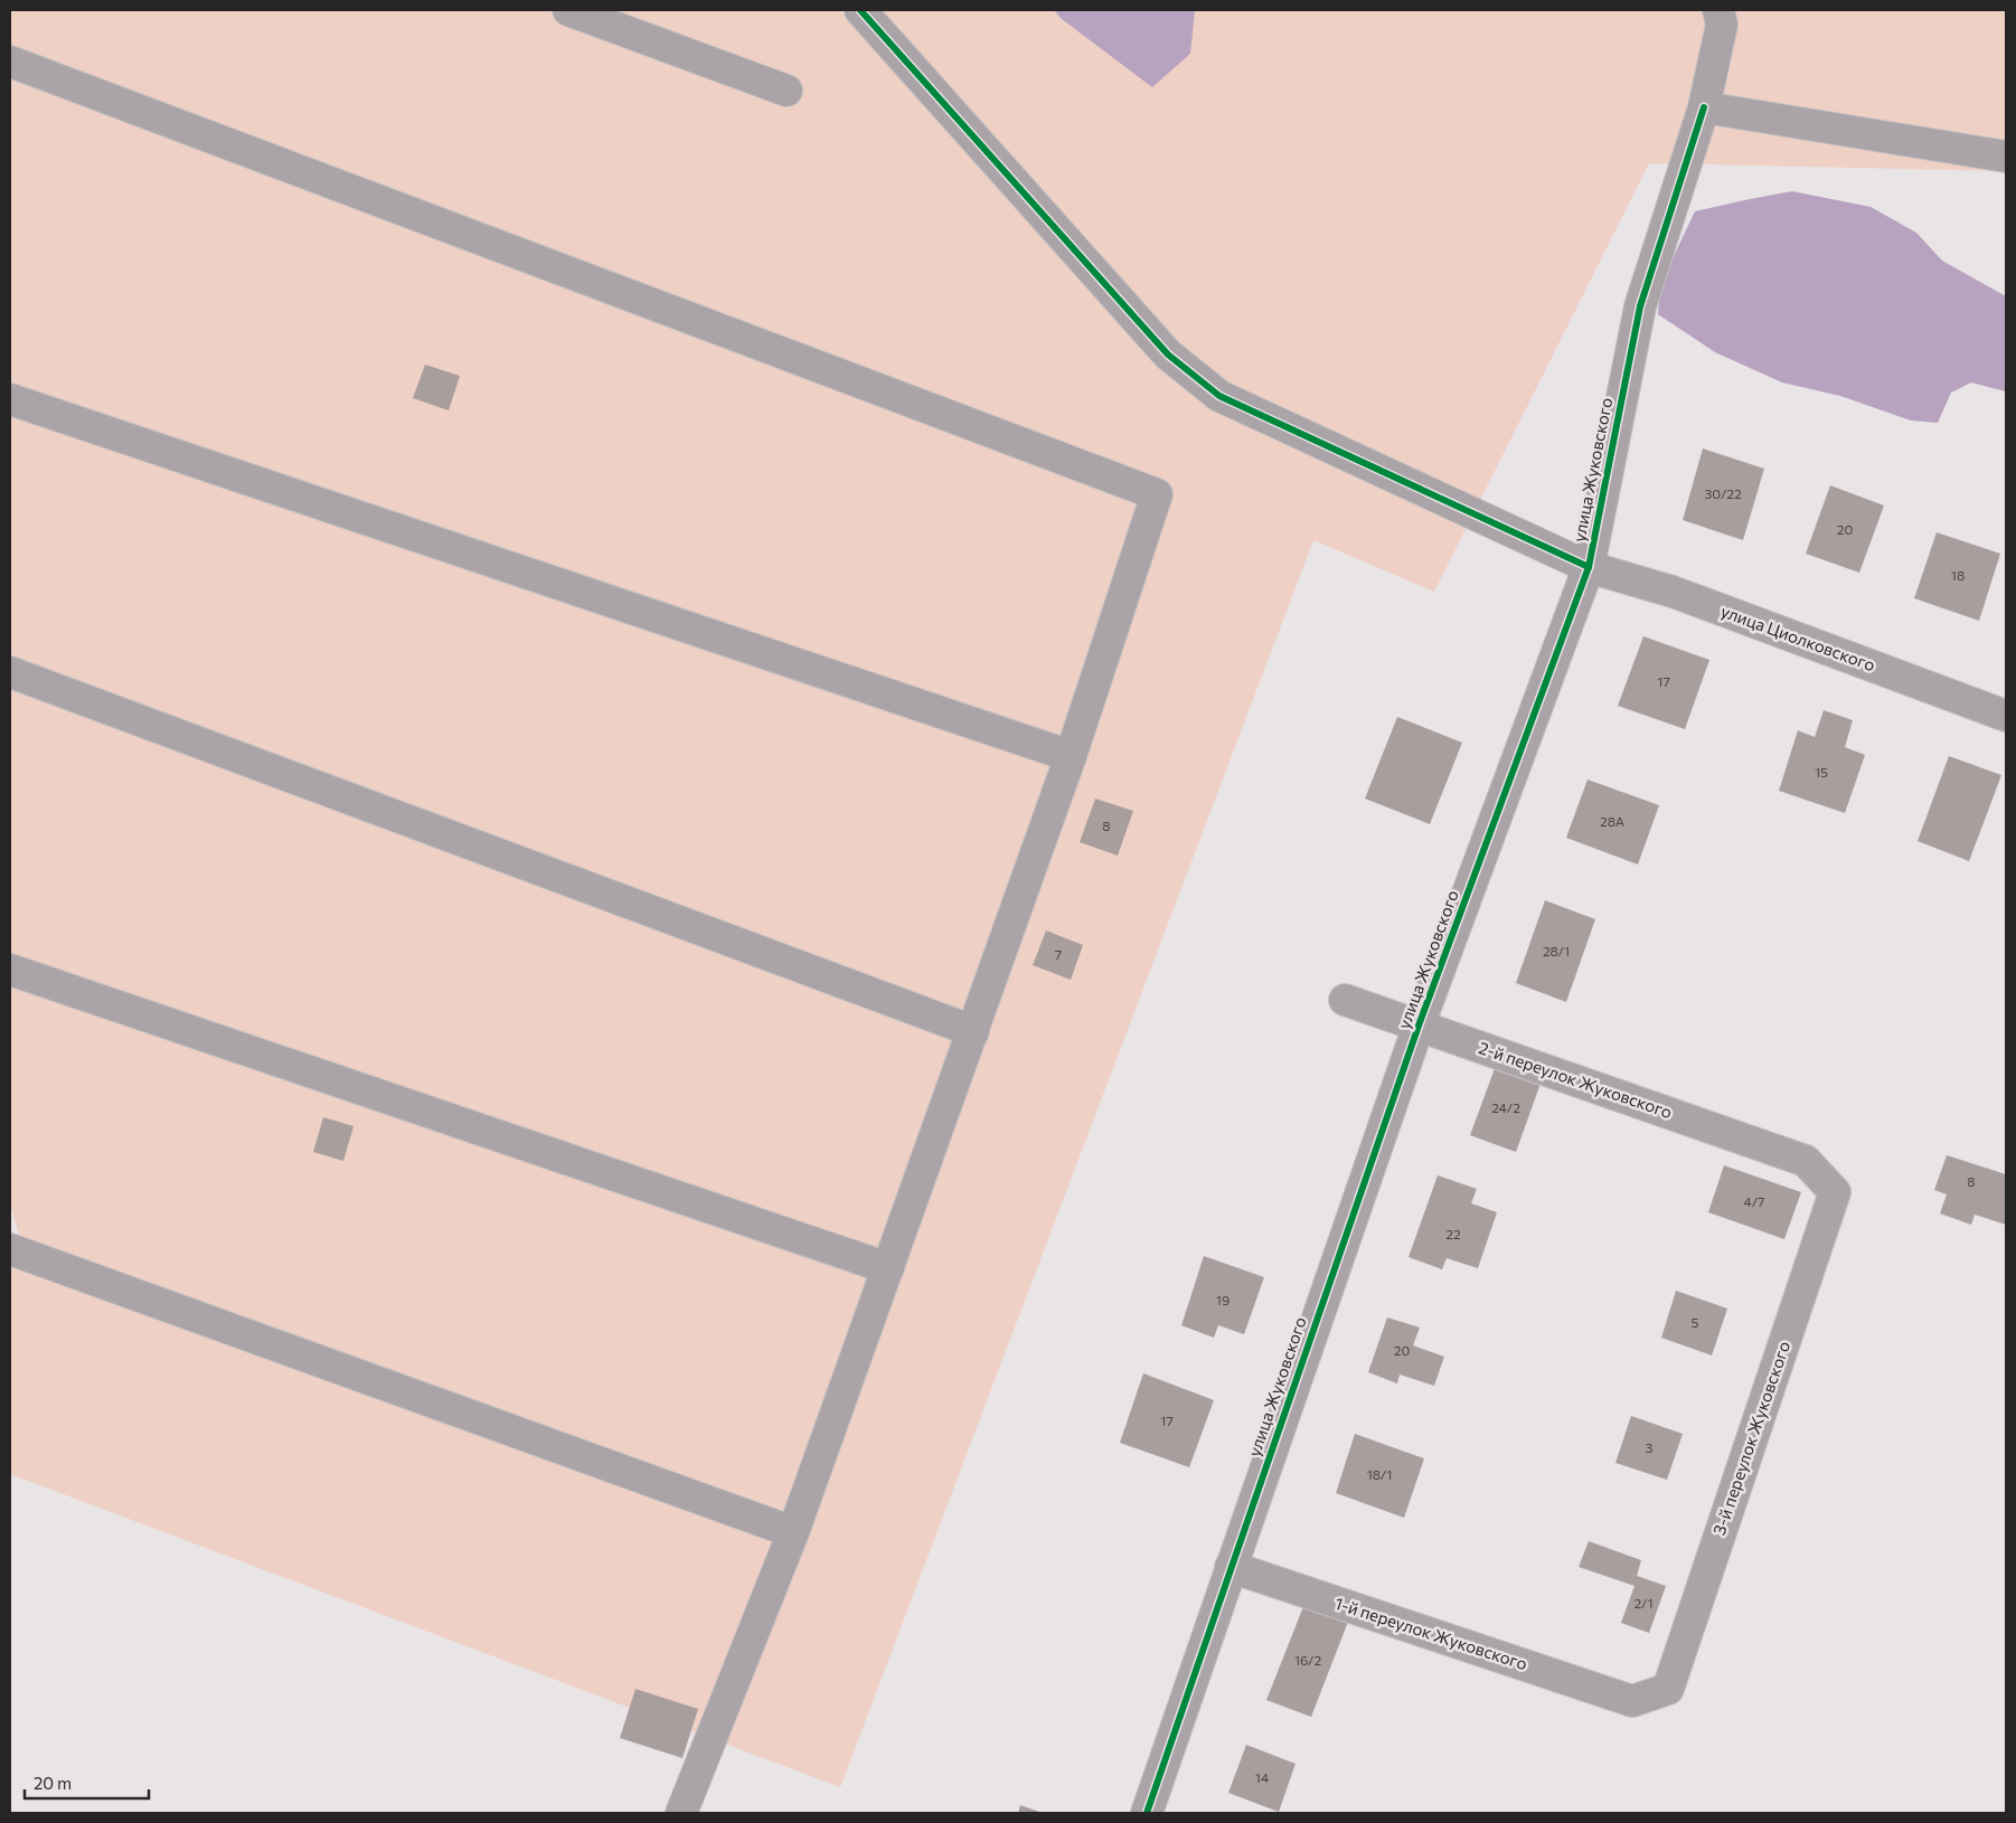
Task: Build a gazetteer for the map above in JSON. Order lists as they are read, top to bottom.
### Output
{
  "streets": {
    "street": [
      "улица Жуковского",
      "улица Циолковского",
      "2-й переулок Жуковского",
      "3-й переулок Жуковского",
      "1-й переулок Жуковского"
    ]
  },
  "crossings": [
    ["улица Жуковского", "улица Циолковского"],
    ["улица Жуковского", "2-й переулок Жуковского"],
    ["улица Жуковского", "1-й переулок Жуковского"],
    ["2-й переулок Жуковского", "3-й переулок Жуковского"],
    ["3-й переулок Жуковского", "1-й переулок Жуковского"]
  ],
  "house_numbers": [
    "30/22",
    "20",
    "18",
    "17",
    "15",
    "28А",
    "8",
    "28/1",
    "7",
    "24/2",
    "8",
    "4/7",
    "22",
    "19",
    "5",
    "20",
    "17",
    "3",
    "18/1",
    "2/1",
    "16/2",
    "14"
  ],
  "scale_bar": "20 m"
}
